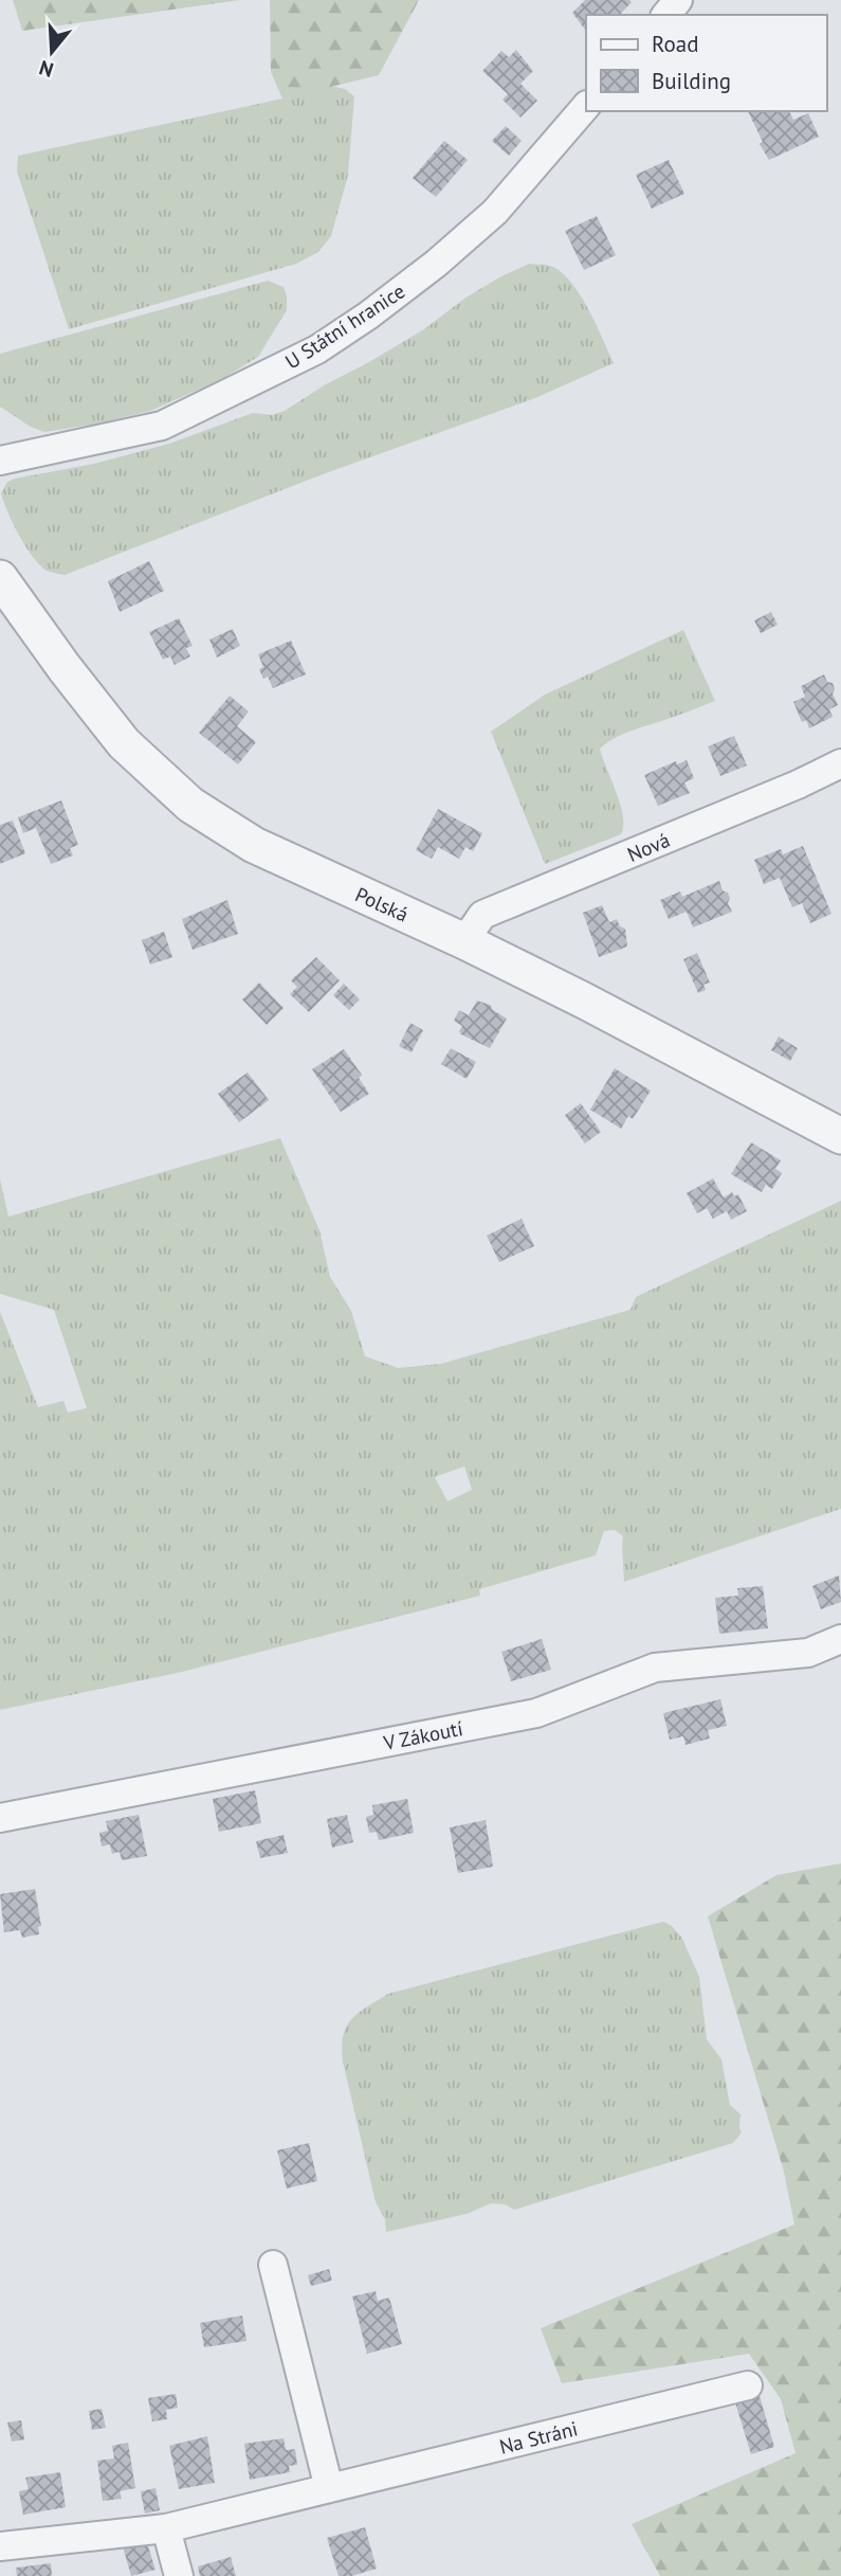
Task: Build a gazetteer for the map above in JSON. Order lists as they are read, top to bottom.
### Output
{
  "streets": {
    "street": [
      "U Státní hranice",
      "Nová",
      "Polská",
      "V Zákoutí",
      "Na Stráni"
    ]
  },
  "crossings": [
    ["Nová", "Polská"]
  ],
  "legend": ["Road", "Building"],
  "north": "bottom"
}
